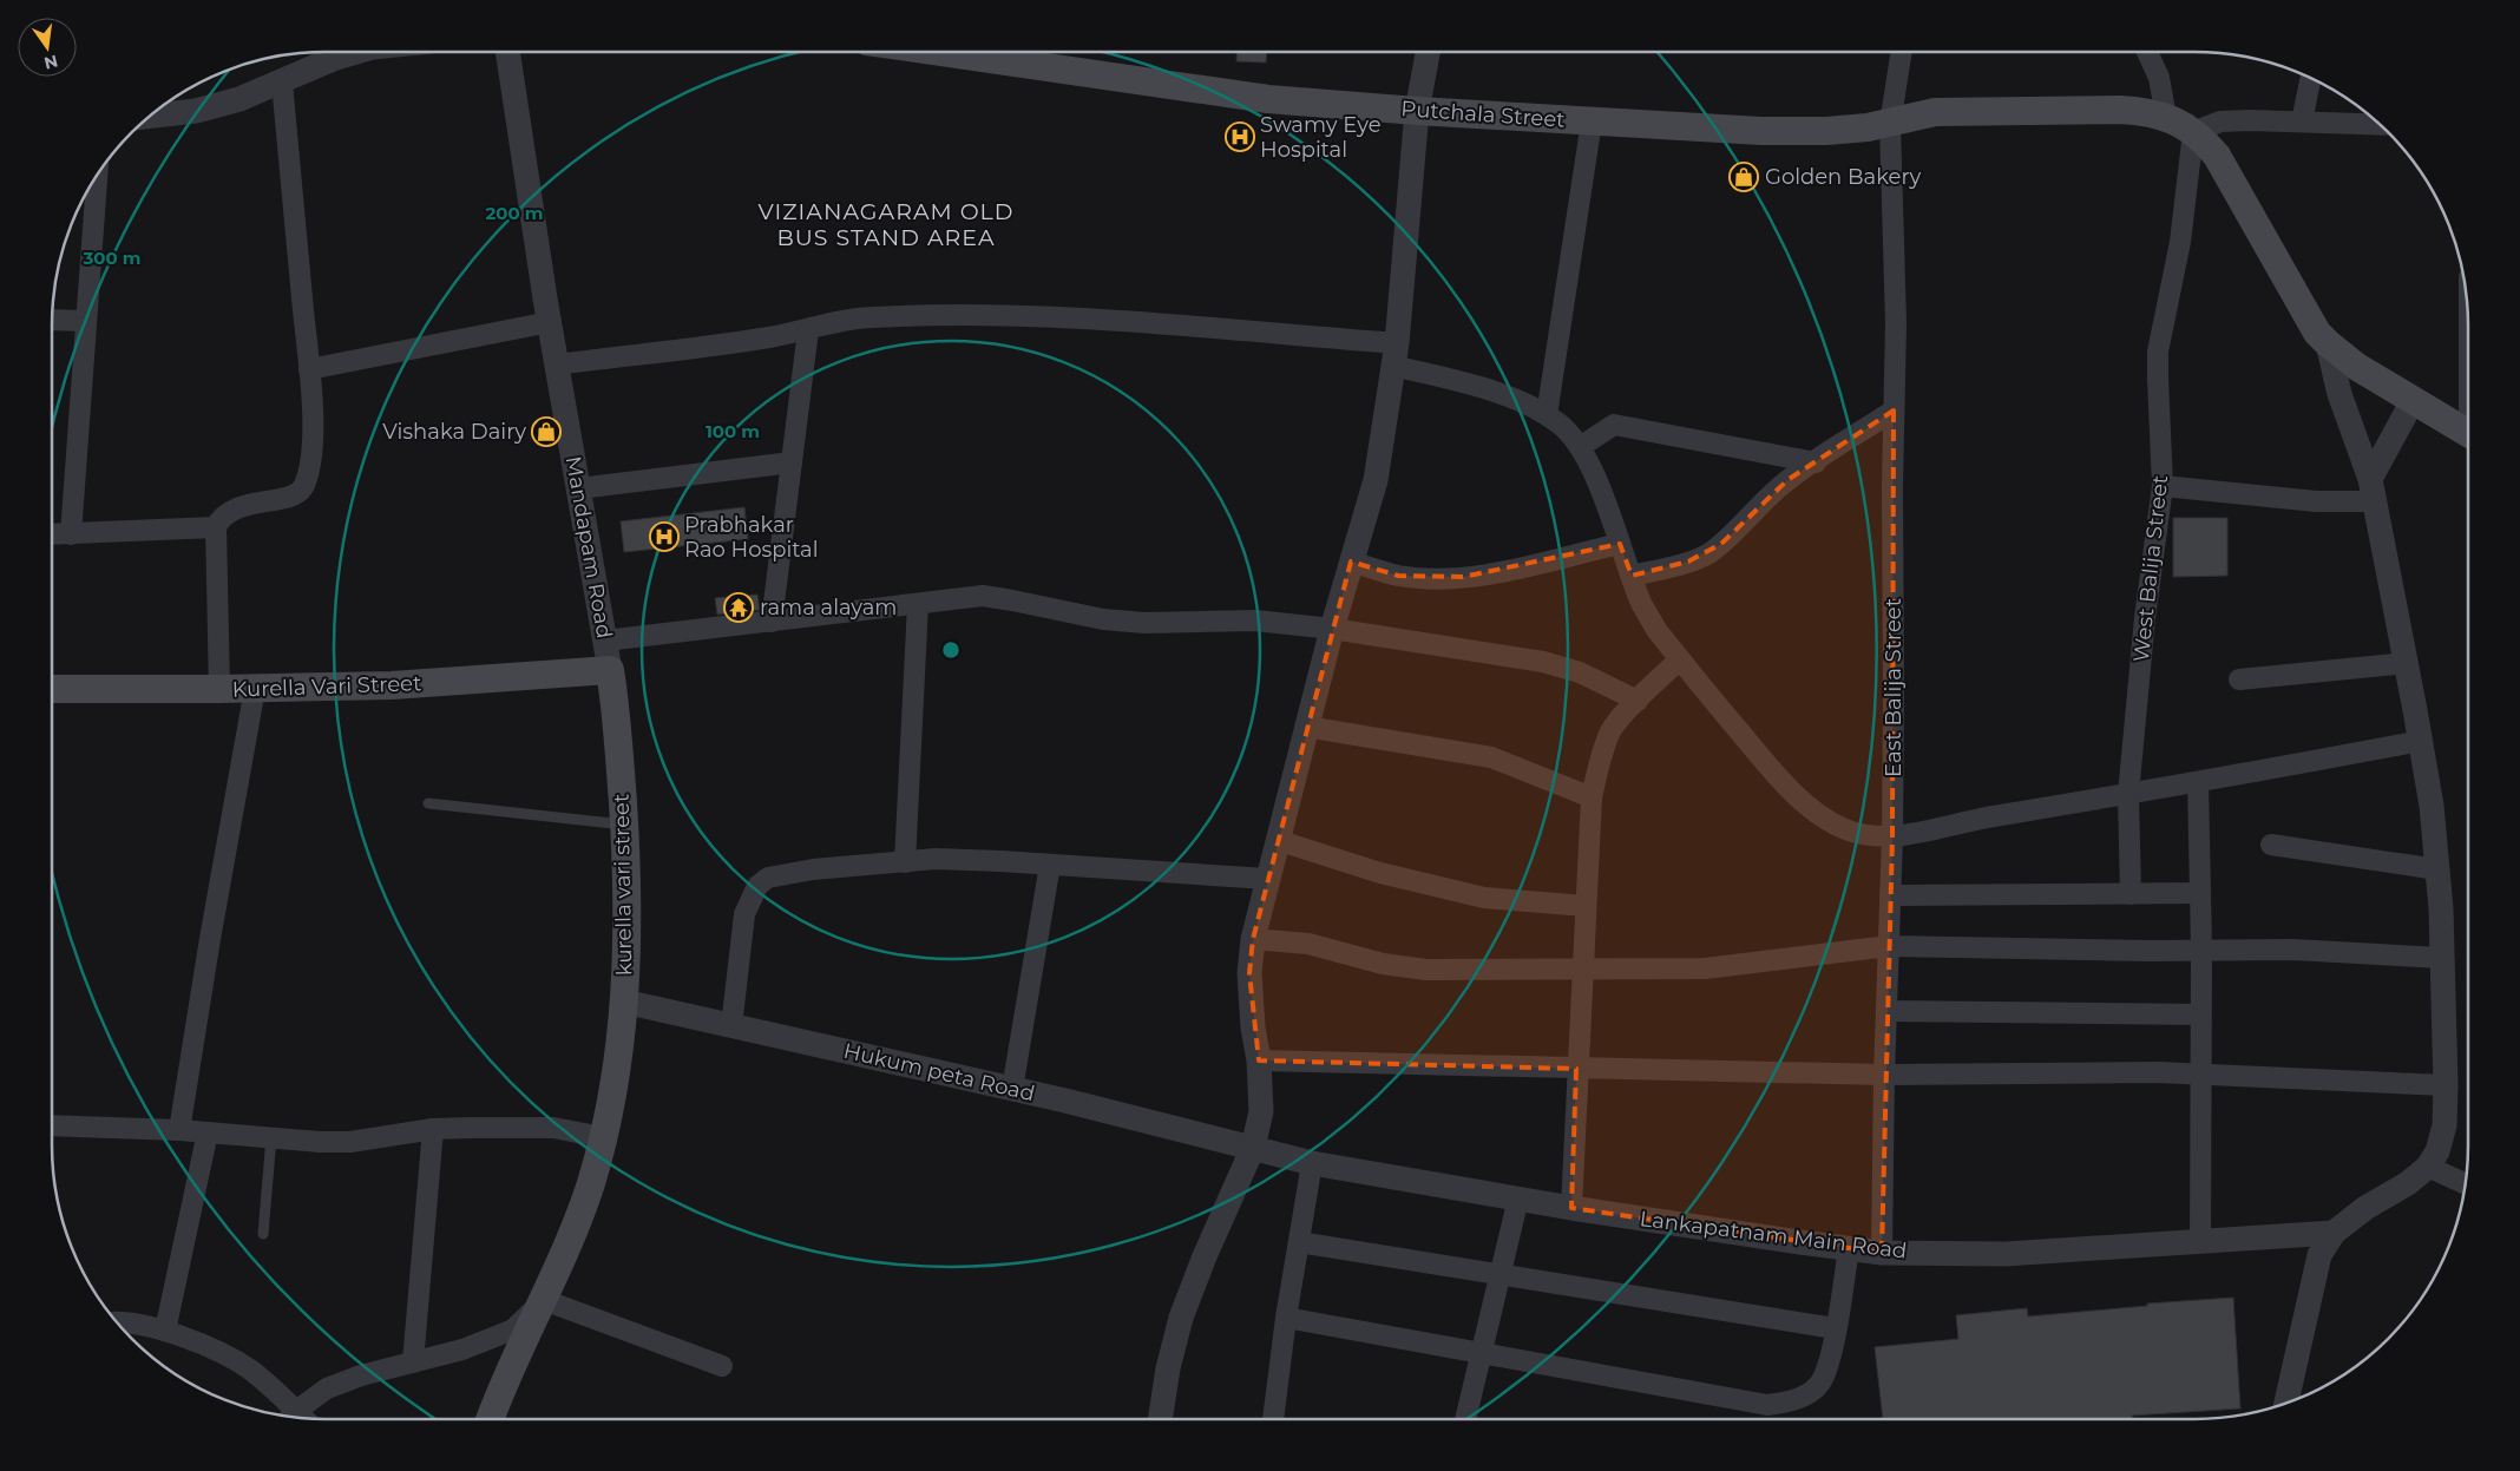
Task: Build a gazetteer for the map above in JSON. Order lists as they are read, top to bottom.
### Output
{
  "streets": {
    "main road": ["Putchala Street", "Kurella Vari Street", "kurella vari street"],
    "street": [
      "Mandapam Road",
      "West Balija Street",
      "East Balija Street",
      "Hukum peta Road",
      "Lankapatnam Main Road"
    ]
  },
  "crossings": [
    ["Putchala Street", "West Balija Street"],
    ["Putchala Street", "East Balija Street"],
    ["Mandapam Road", "Kurella Vari Street"],
    ["Mandapam Road", "kurella vari street"],
    ["Kurella Vari Street", "kurella vari street"],
    ["East Balija Street", "Lankapatnam Main Road"],
    ["kurella vari street", "Hukum peta Road"],
    ["Hukum peta Road", "Lankapatnam Main Road"]
  ],
  "districts": ["VIZIANAGARAM OLD BUS STAND AREA"],
  "places": {
    "hospital": ["Swamy Eye Hospital", "Prabhakar Rao Hospital"],
    "shop": ["Golden Bakery", "Vishaka Dairy"],
    "temple": ["rama alayam"]
  },
  "north": "bottom",
  "rings": ["200 m", "300 m", "100 m"]
}
